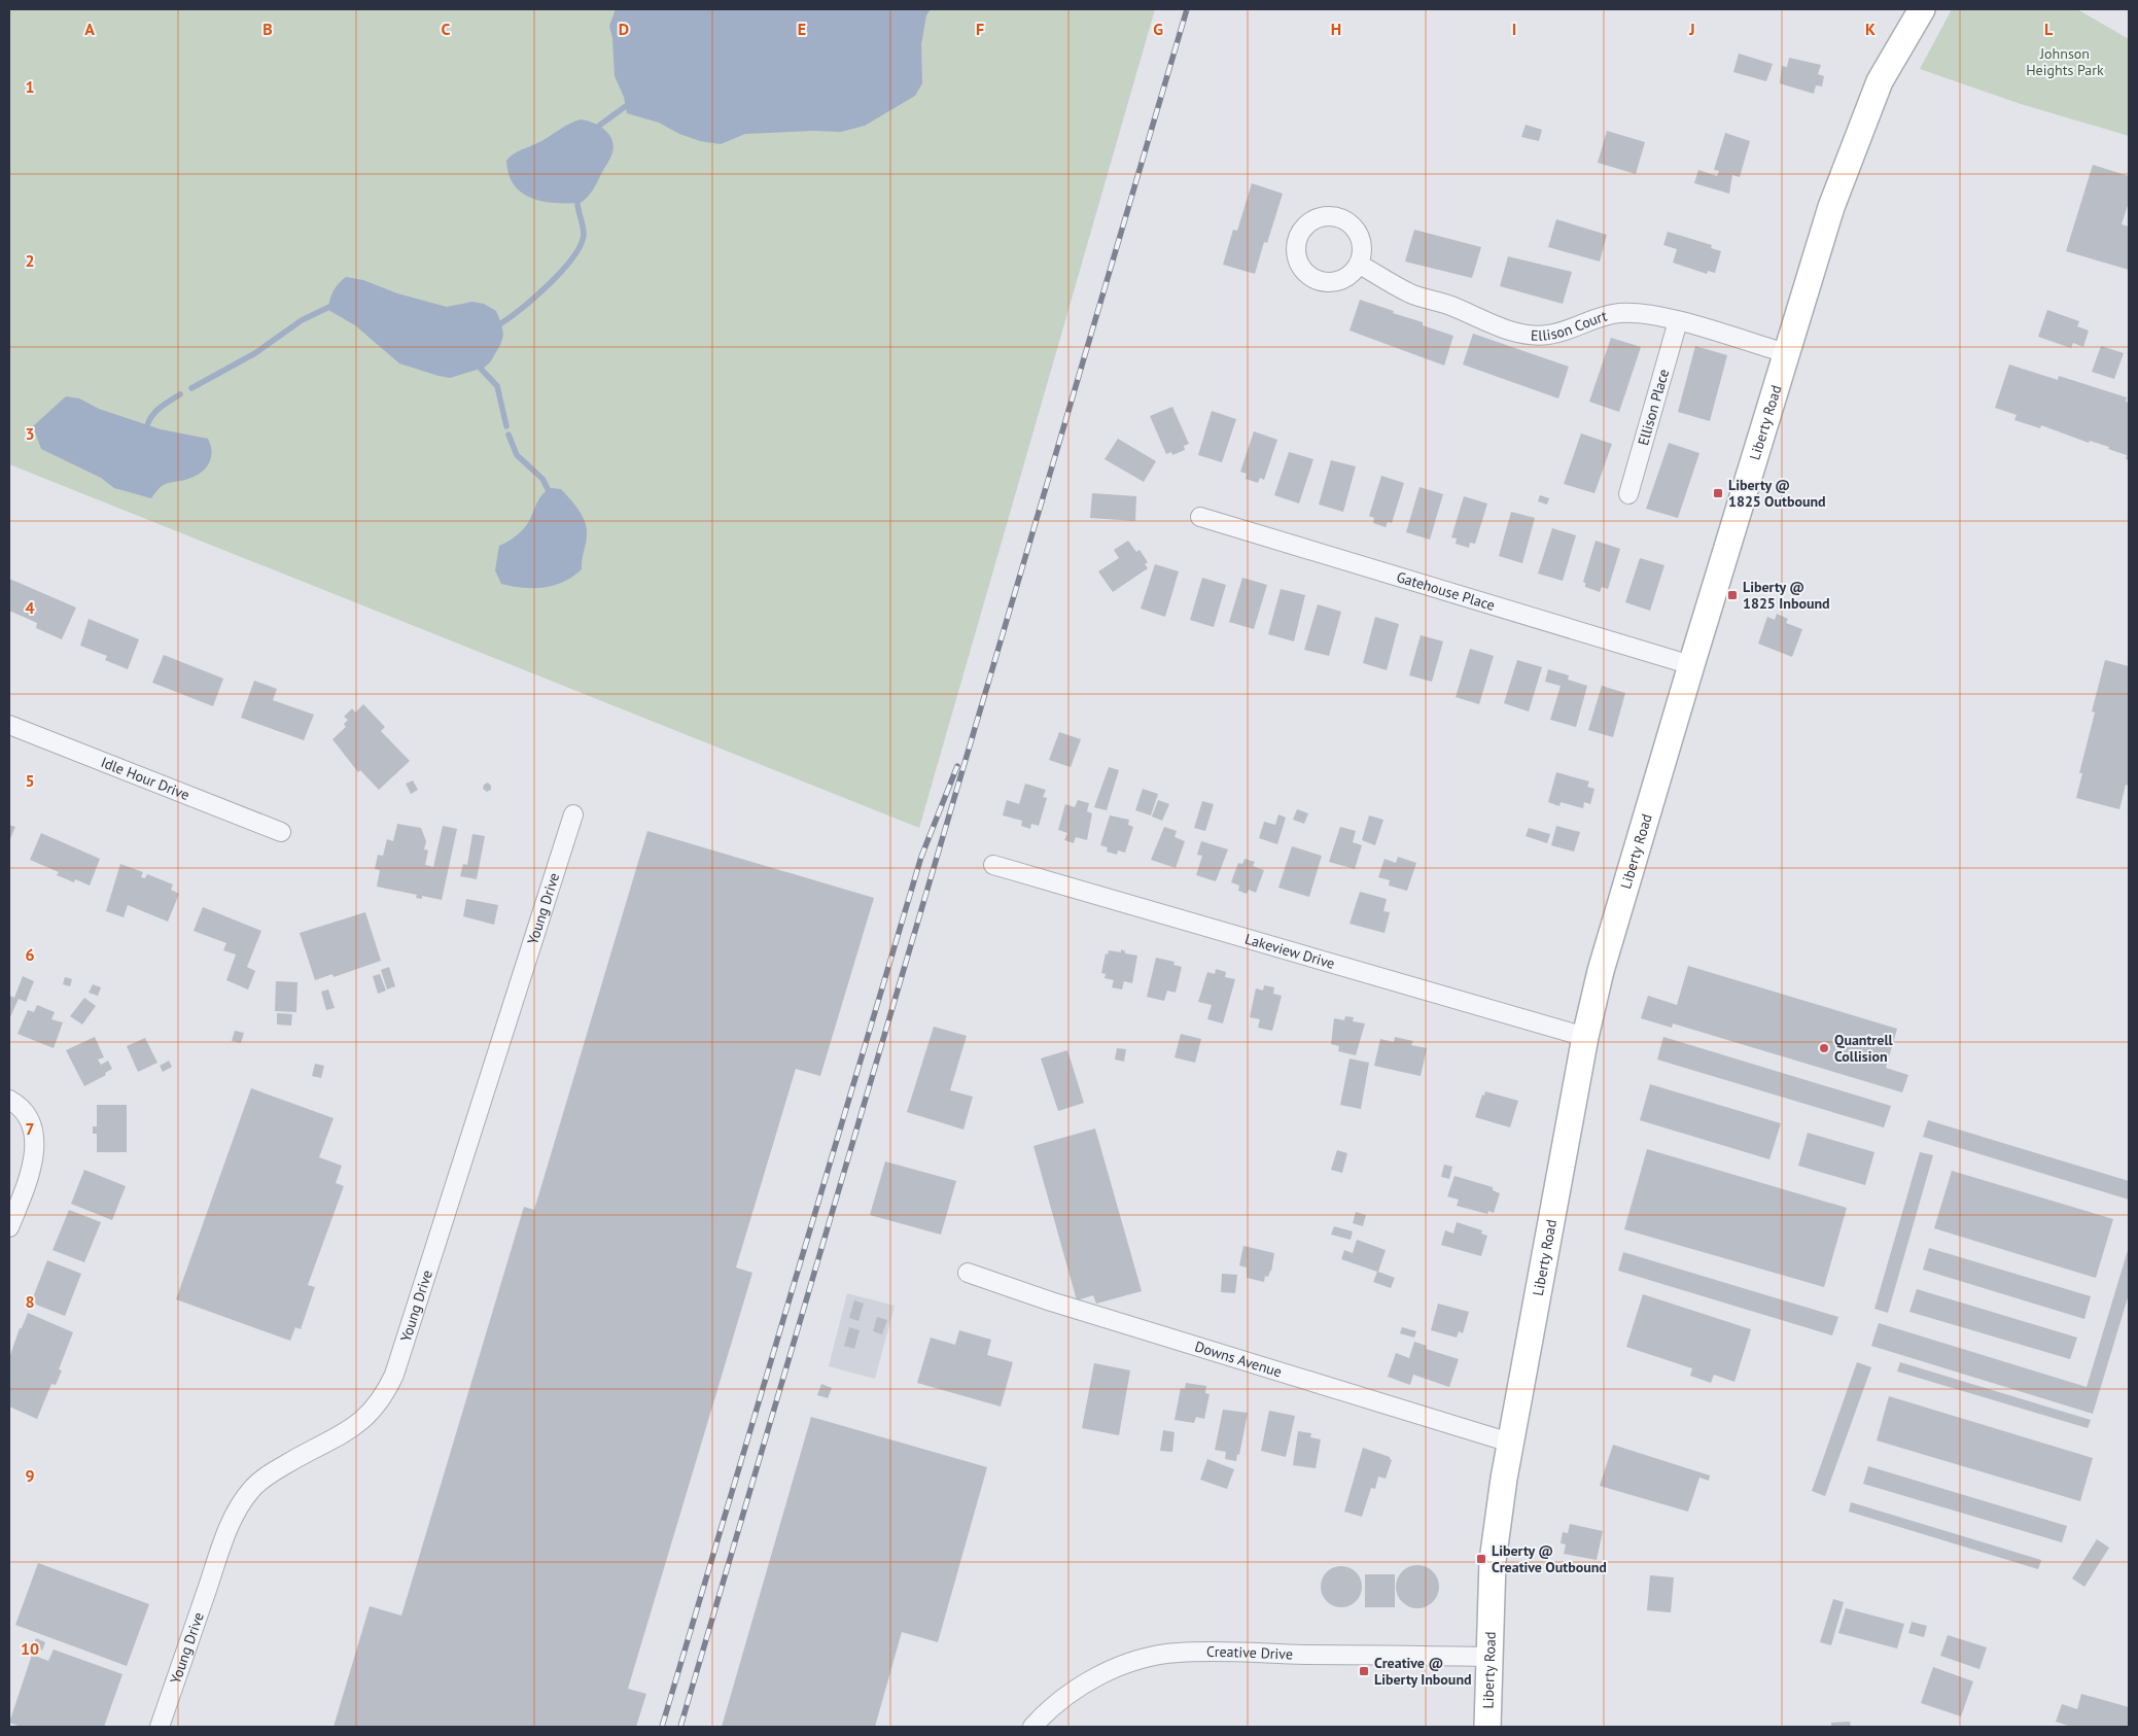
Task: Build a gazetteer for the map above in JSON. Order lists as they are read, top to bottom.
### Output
{
  "streets": {
    "main road": ["Liberty Road"],
    "street": [
      "Ellison Court",
      "Ellison Place",
      "Gatehouse Place",
      "Idle Hour Drive",
      "Young Drive",
      "Lakeview Drive",
      "Downs Avenue",
      "Creative Drive"
    ]
  },
  "crossings": [
    ["Ellison Court", "Ellison Place"],
    ["Ellison Court", "Liberty Road"],
    ["Liberty Road", "Gatehouse Place"],
    ["Liberty Road", "Lakeview Drive"],
    ["Liberty Road", "Downs Avenue"],
    ["Liberty Road", "Creative Drive"]
  ],
  "parks": ["Johnson Heights Park"],
  "places": {
    "transit": [
      "Liberty @ 1825 Outbound",
      "Liberty @ 1825 Inbound",
      "Liberty @ Creative Outbound",
      "Creative @ Liberty Inbound"
    ],
    "other": ["Quantrell Collision"]
  },
  "grid": {
    "columns": [
      "A",
      "B",
      "C",
      "D",
      "E",
      "F",
      "G",
      "H",
      "I",
      "J",
      "K",
      "L"
    ],
    "rows": [
      "1",
      "2",
      "3",
      "4",
      "5",
      "6",
      "7",
      "8",
      "9",
      "10"
    ]
  }
}
